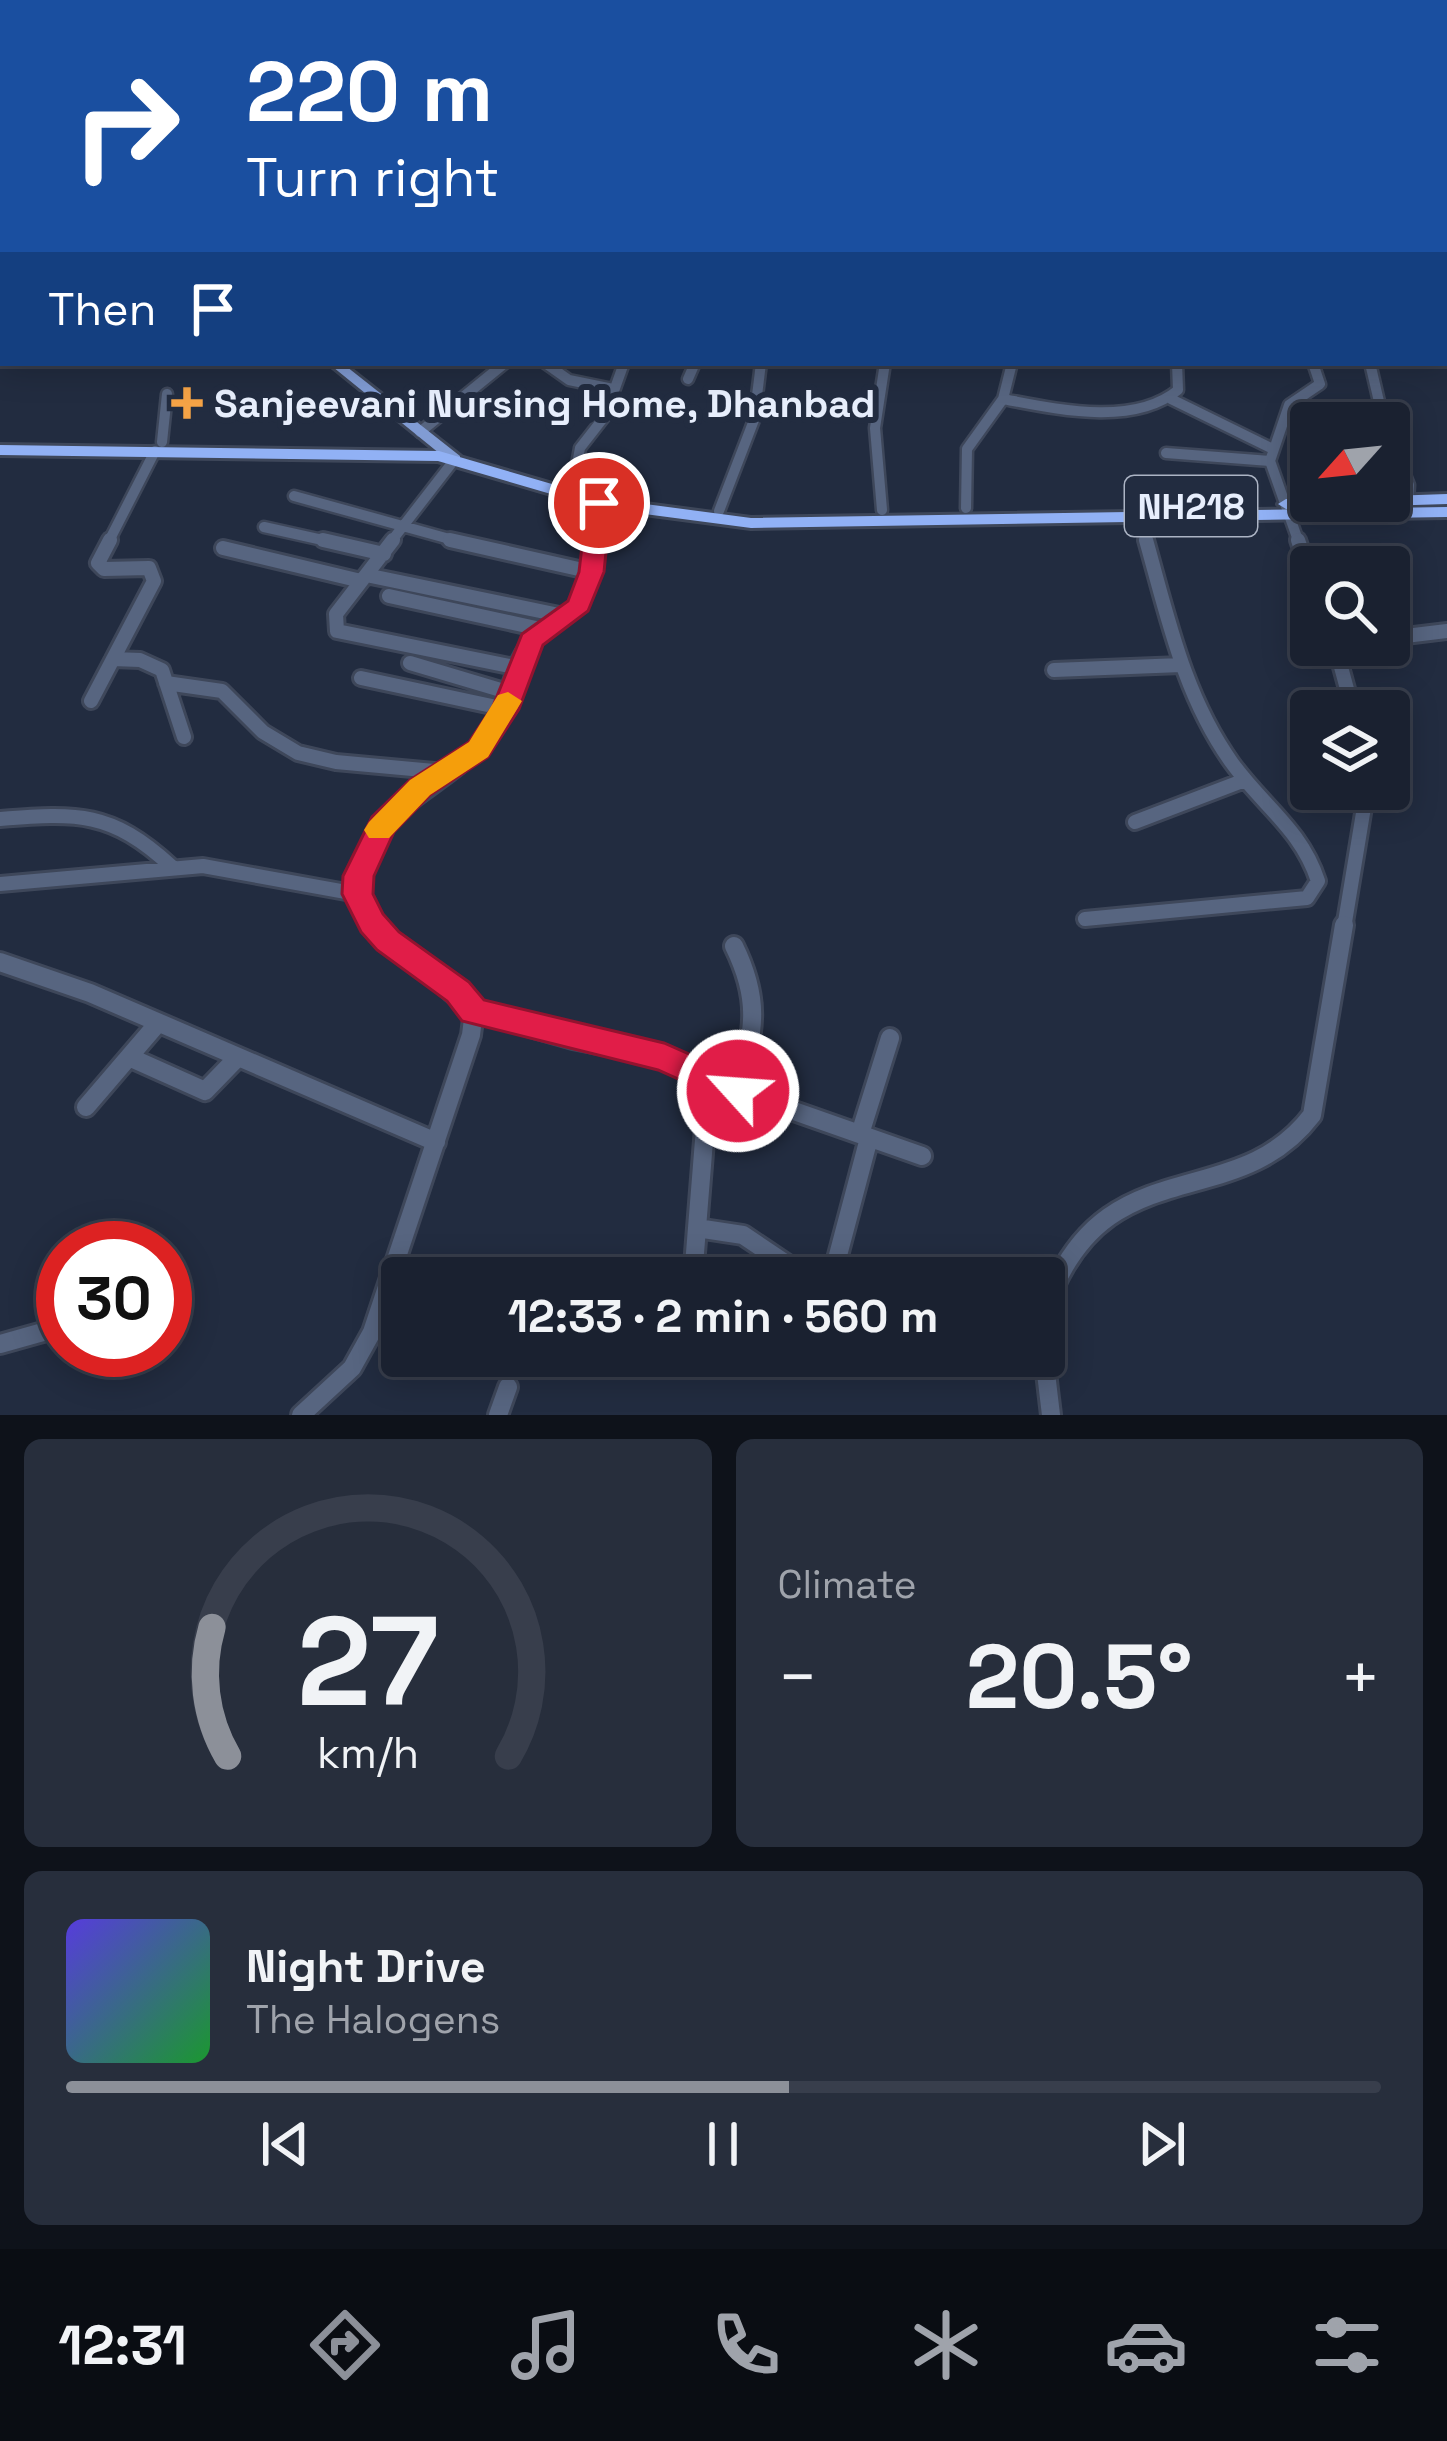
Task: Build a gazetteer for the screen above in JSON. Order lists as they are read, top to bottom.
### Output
{
  "streets": {
    "highway": ["NH218"]
  },
  "places": {
    "health": ["Sanjeevani Nursing Home, Dhanbad"]
  },
  "north": "bottom left",
  "page": {
    "turn": ["220 m", "Turn right"],
    "then": "Then",
    "limit": "30",
    "trip": "12:33 · 2 min · 560 m",
    "tile": "Climate",
    "heat": ["−", "20.5°", "+"],
    "song": ["Night Drive", "The Halogens"],
    "tabs": "12:31",
    "gauge": ["27", "km/h"]
  }
}
